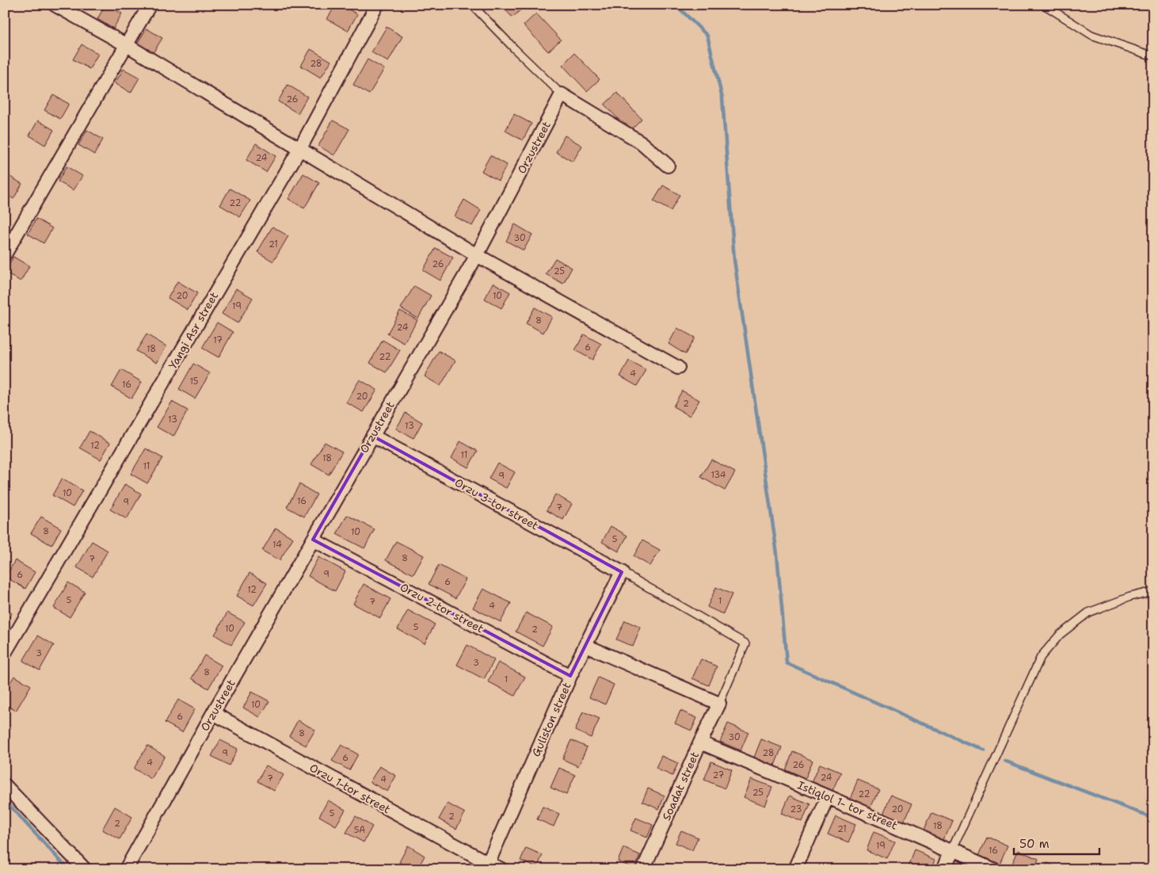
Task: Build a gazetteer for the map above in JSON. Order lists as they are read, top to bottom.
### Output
{
  "streets": {
    "street": [
      "Orzustreet",
      "Yangi Asr street",
      "Orzu 3-tor street",
      "Orzu 2-tor street",
      "Guliston street",
      "Soadat street",
      "Orzu 1-tor street",
      "Istiqlol 1- tor street"
    ]
  },
  "crossings": [
    ["Orzustreet", "Orzu 3-tor street"],
    ["Orzustreet", "Orzu 2-tor street"],
    ["Orzustreet", "Orzu 1-tor street"],
    ["Orzu 3-tor street", "Guliston street"],
    ["Orzu 2-tor street", "Guliston street"],
    ["Guliston street", "Orzu 1-tor street"],
    ["Soadat street", "Istiqlol 1- tor street"]
  ],
  "house_numbers": [
    "28",
    "26",
    "24",
    "22",
    "30",
    "21",
    "26",
    "25",
    "20",
    "10",
    "19",
    "8",
    "24",
    "17",
    "6",
    "18",
    "22",
    "4",
    "15",
    "16",
    "20",
    "2",
    "13",
    "13",
    "12",
    "11",
    "18",
    "11",
    "134",
    "9",
    "10",
    "16",
    "9",
    "7",
    "8",
    "10",
    "5",
    "14",
    "8",
    "7",
    "9",
    "6",
    "6",
    "12",
    "5",
    "1",
    "7",
    "4",
    "5",
    "10",
    "2",
    "3",
    "3",
    "8",
    "1",
    "10",
    "6",
    "8",
    "30",
    "9",
    "28",
    "6",
    "4",
    "26",
    "27",
    "24",
    "7",
    "4",
    "25",
    "22",
    "23",
    "20",
    "5",
    "2",
    "2",
    "18",
    "21",
    "5A",
    "19",
    "16"
  ],
  "scale_bar": "50 m"
}
